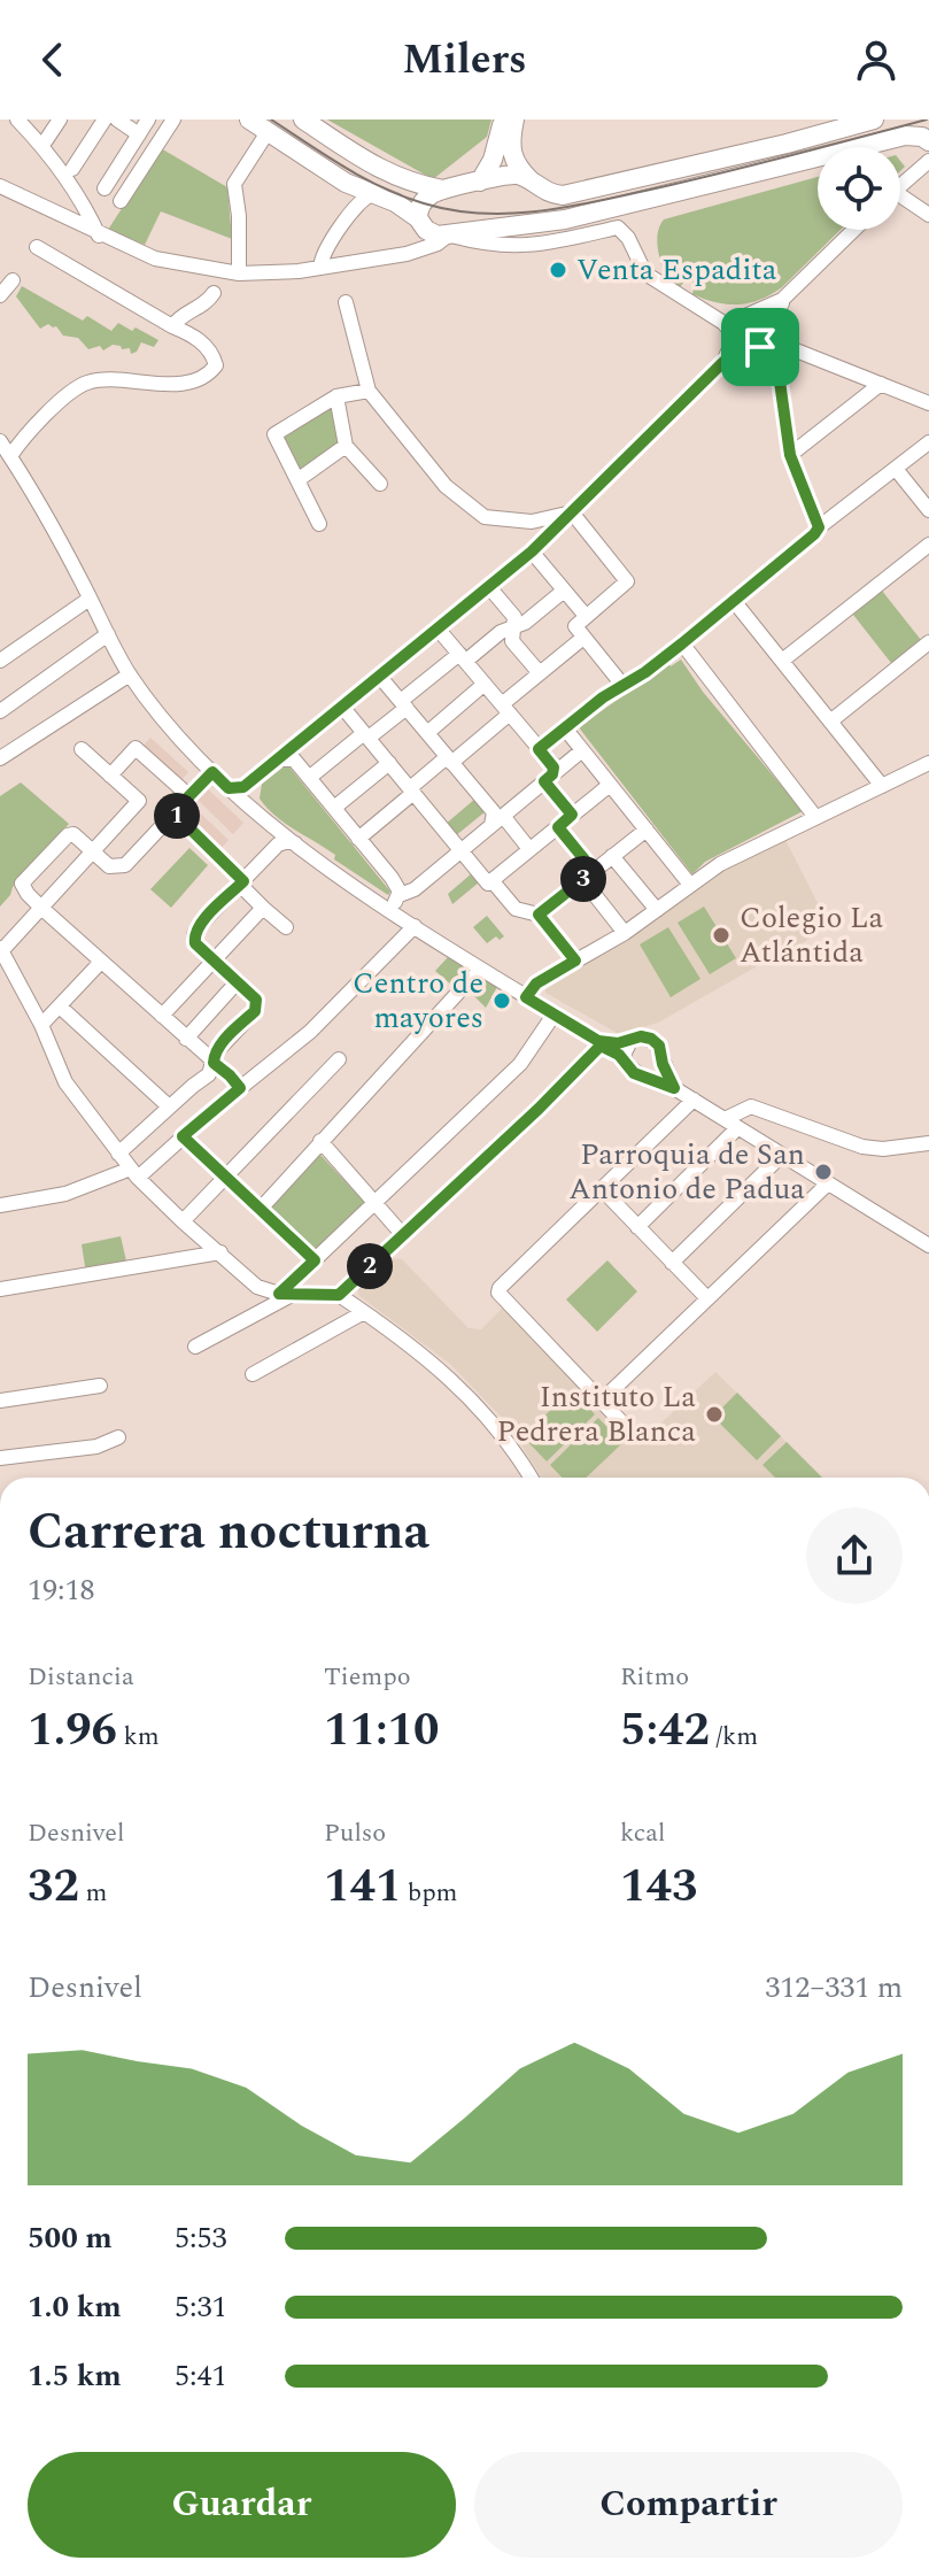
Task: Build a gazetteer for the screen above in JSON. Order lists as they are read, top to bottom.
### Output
{
  "places": [
    "Venta Espadita",
    "Colegio La Atlántida",
    "Centro de mayores",
    "Parroquia de San Antonio de Padua",
    "Instituto La Pedrera Blanca"
  ],
  "page": {
    "header": "Milers",
    "pins": ["1", "3", "2"],
    "heading": ["Carrera nocturna", "19:18"],
    "stats": [
      ["Distancia", "1.96 km"],
      ["Tiempo", "11:10"],
      ["Ritmo", "5:42 /km"],
      ["Desnivel", "32 m"],
      ["Pulso", "141 bpm"],
      ["kcal", "143"]
    ],
    "chart": ["Desnivel", "312–331 m"],
    "list": [
      {
        "name": "500 m",
        "note": "5:53"
      },
      {
        "name": "1.0 km",
        "note": "5:31"
      },
      {
        "name": "1.5 km",
        "note": "5:41"
      }
    ],
    "buttons": ["Guardar", "Compartir"]
  }
}
